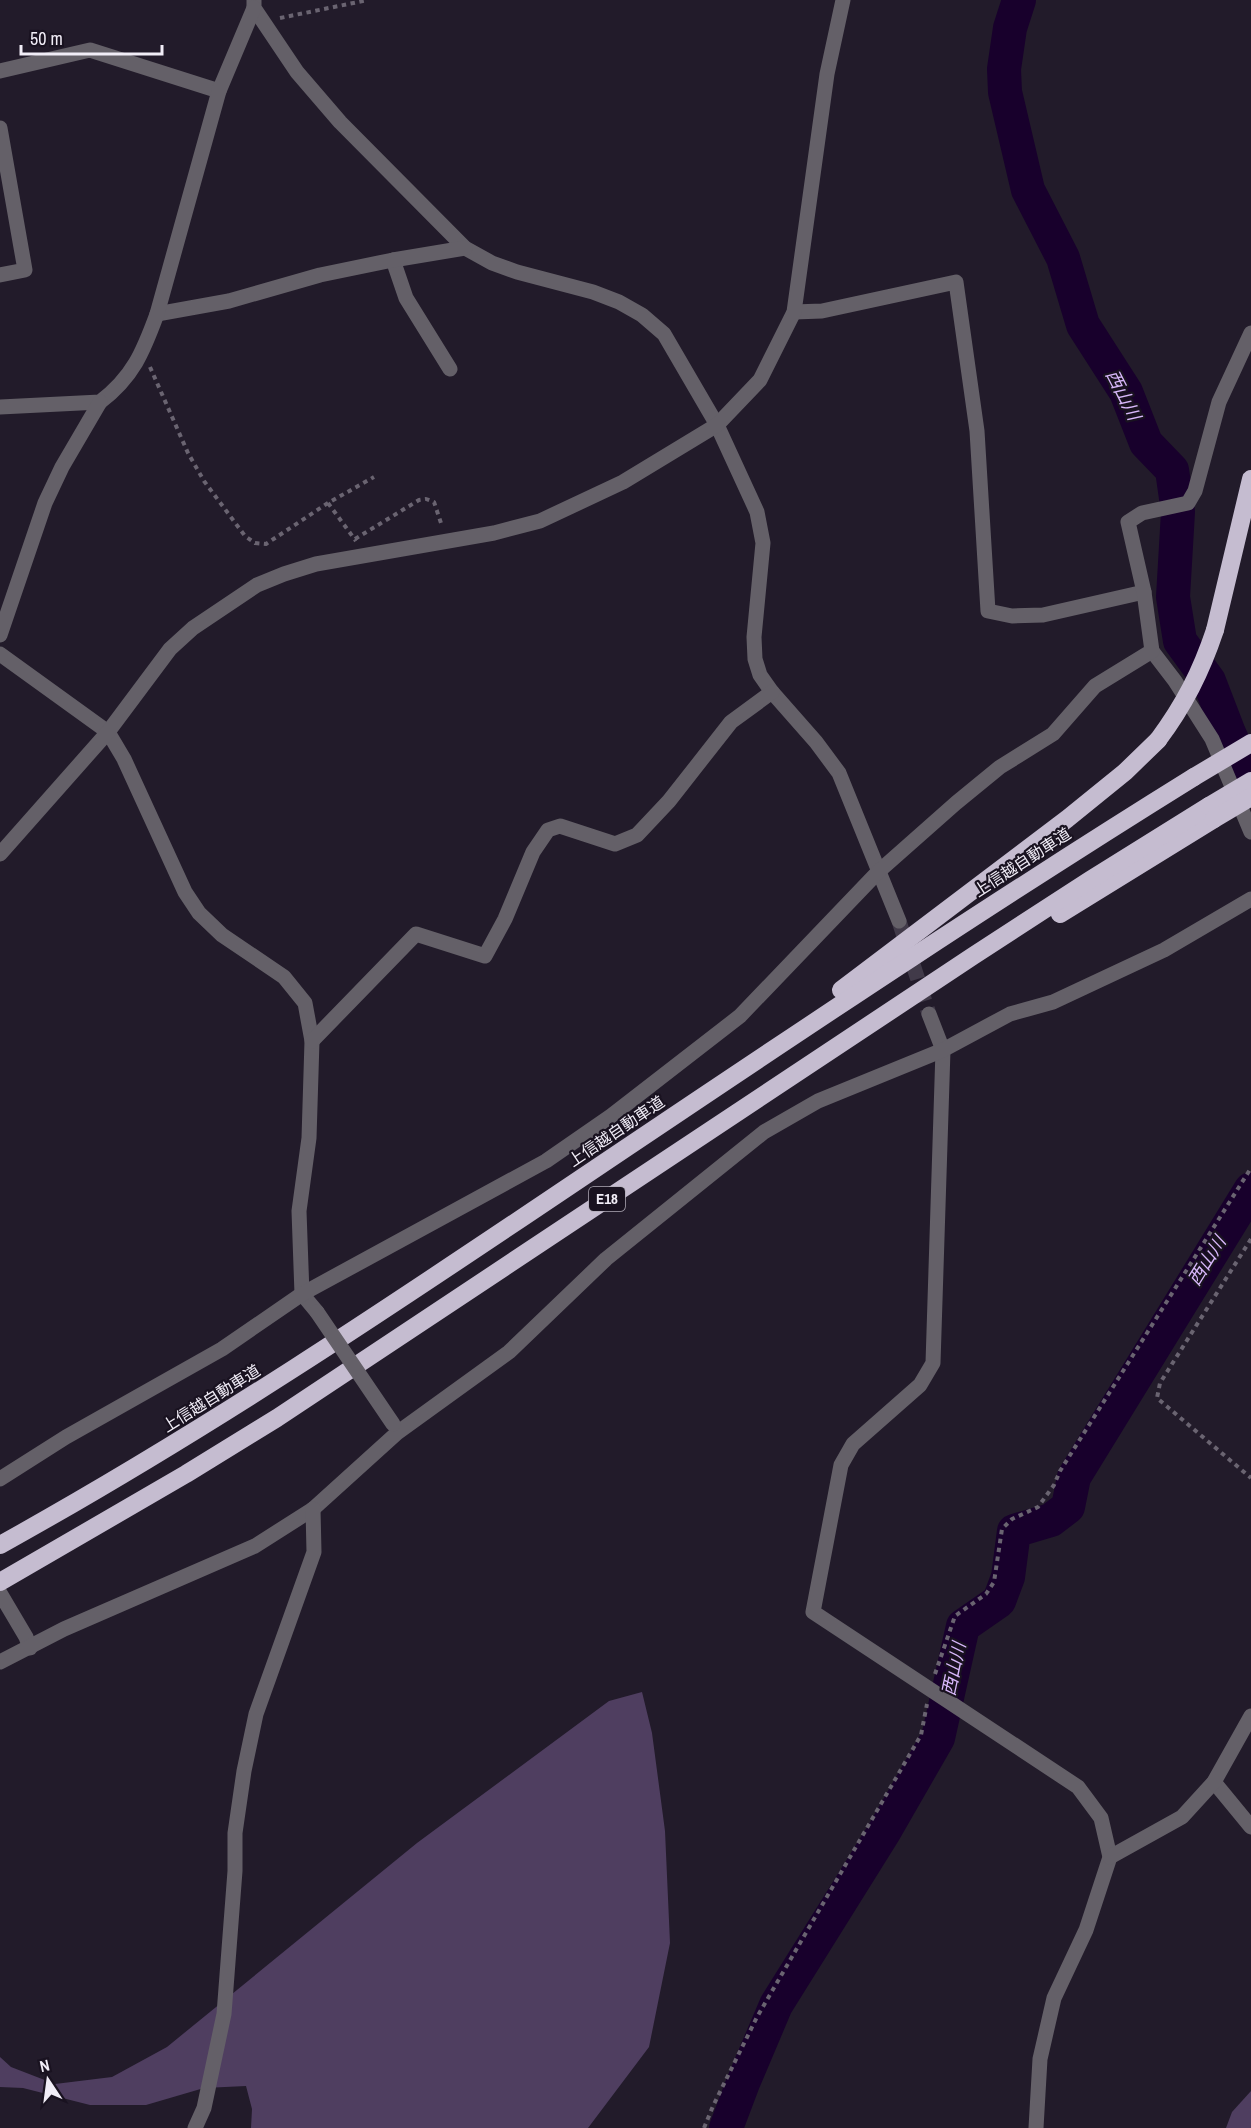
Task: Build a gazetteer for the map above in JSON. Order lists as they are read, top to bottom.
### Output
{
  "streets": {
    "highway": ["上信越自動車道", "E18"]
  },
  "water": ["西山川"],
  "scale_bar": "50 m",
  "north": "top"
}
